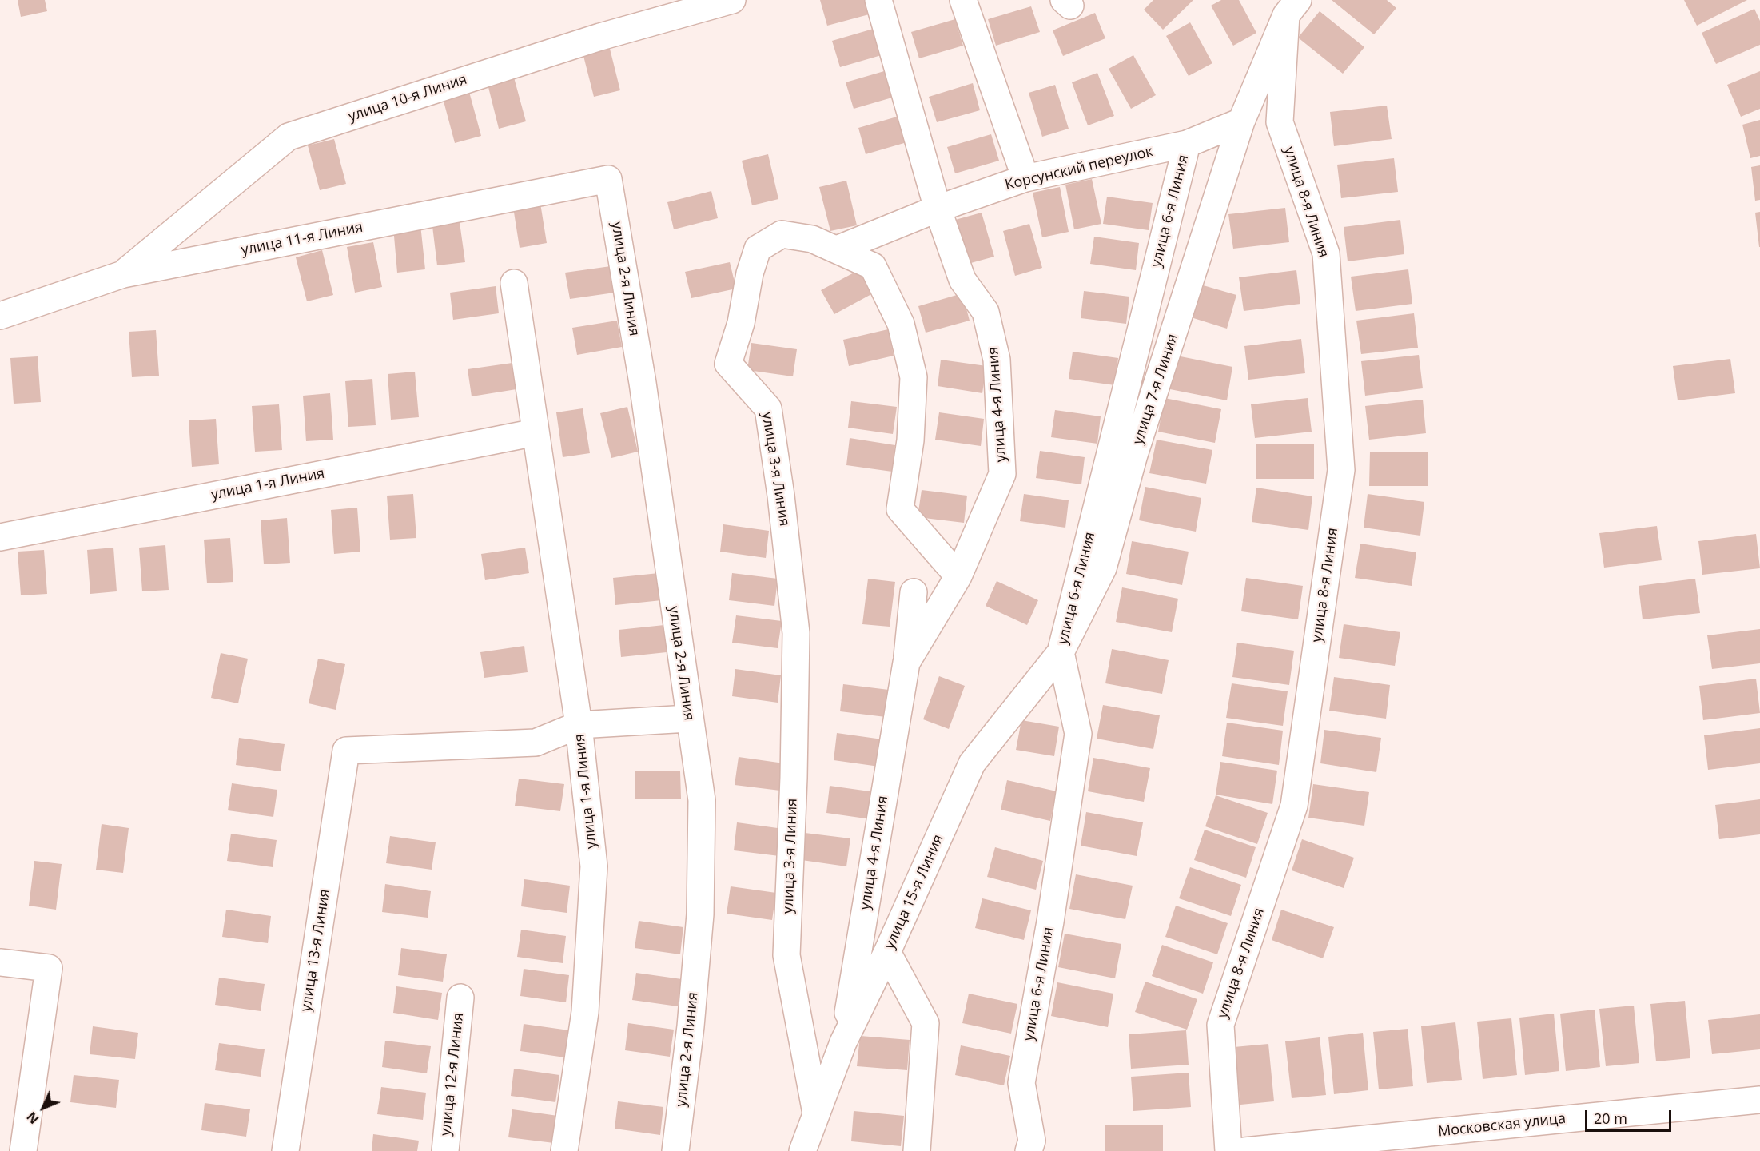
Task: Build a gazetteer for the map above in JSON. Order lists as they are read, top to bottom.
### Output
{
  "streets": {
    "street": [
      "улица 10-я Линия",
      "Корсунский переулок",
      "улица 8-я Линия",
      "улица 6-я Линия",
      "улица 11-я Линия",
      "улица 2-я Линия",
      "улица 7-я Линия",
      "улица 4-я Линия",
      "улица 3-я Линия",
      "улица 1-я Линия",
      "улица 15-я Линия",
      "улица 13-я Линия",
      "улица 12-я Линия",
      "Московская улица"
    ]
  },
  "crossings": [
    ["улица 10-я Линия", "улица 11-я Линия"],
    ["Корсунский переулок", "улица 6-я Линия"],
    ["Корсунский переулок", "улица 7-я Линия"],
    ["Корсунский переулок", "улица 4-я Линия"],
    ["Корсунский переулок", "улица 3-я Линия"],
    ["улица 6-я Линия", "улица 7-я Линия"],
    ["улица 6-я Линия", "улица 15-я Линия"],
    ["улица 11-я Линия", "улица 2-я Линия"],
    ["улица 7-я Линия", "улица 15-я Линия"],
    ["улица 4-я Линия", "улица 3-я Линия"],
    ["улица 4-я Линия", "улица 15-я Линия"],
    ["улица 3-я Линия", "улица 15-я Линия"],
    ["улица 1-я Линия", "улица 13-я Линия"]
  ],
  "scale_bar": "20 m",
  "north": "bottom left"
}
